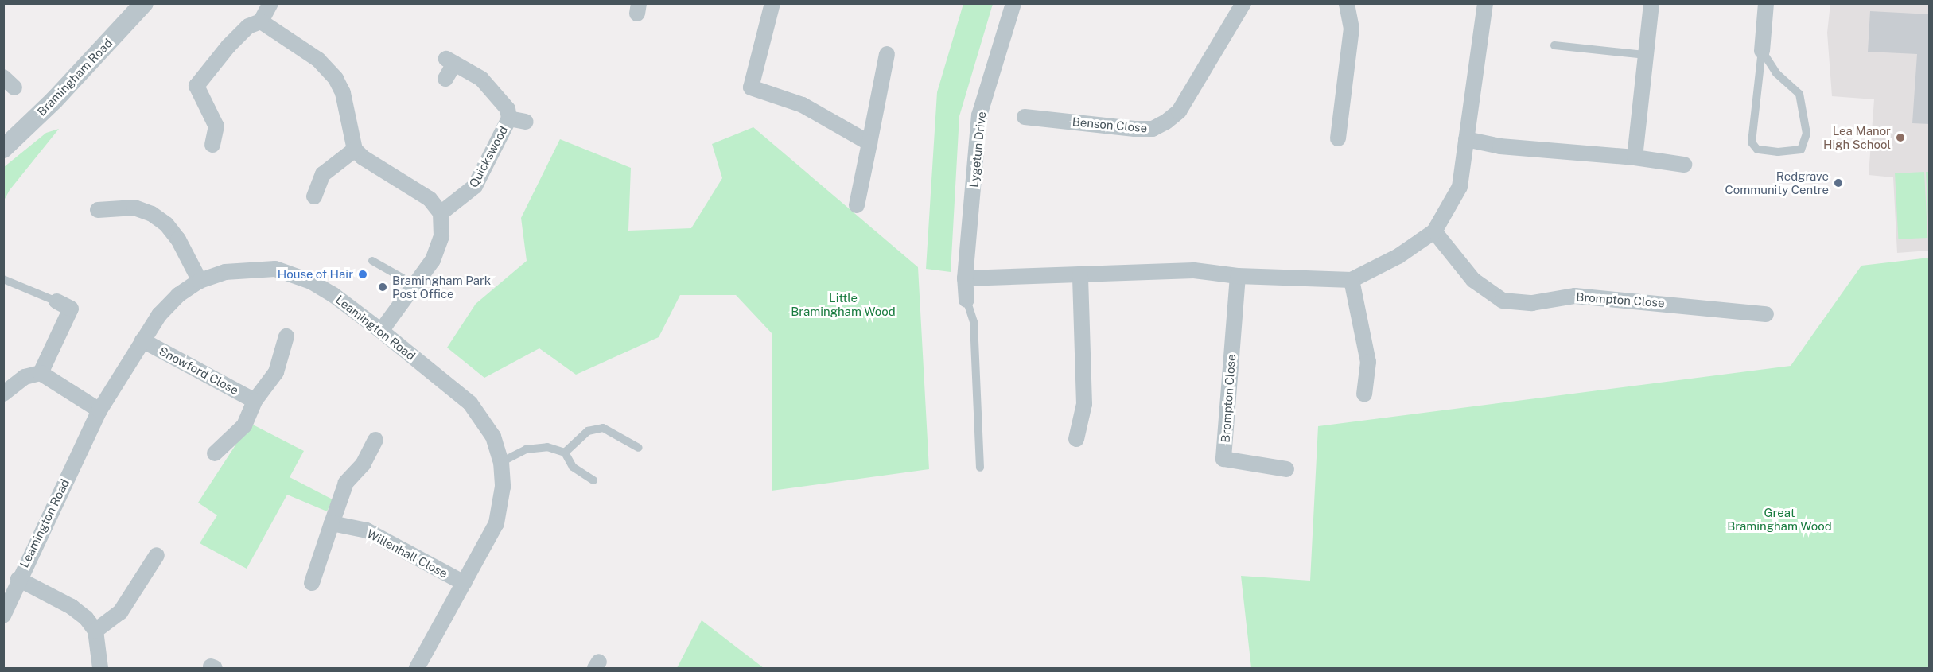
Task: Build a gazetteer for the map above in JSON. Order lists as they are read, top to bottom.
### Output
{
  "streets": {
    "street": [
      "Bramingham Road",
      "Benson Close",
      "Lygetun Drive",
      "Quickswood",
      "Brompton Close",
      "Leamington Road",
      "Snowford Close",
      "Willenhall Close"
    ]
  },
  "crossings": [
    ["Leamington Road", "Snowford Close"],
    ["Leamington Road", "Willenhall Close"]
  ],
  "parks": ["Little Bramingham Wood", "Great Bramingham Wood"],
  "places": [
    "Lea Manor High School",
    "Redgrave Community Centre",
    "House of Hair",
    "Bramingham Park Post Office"
  ]
}
